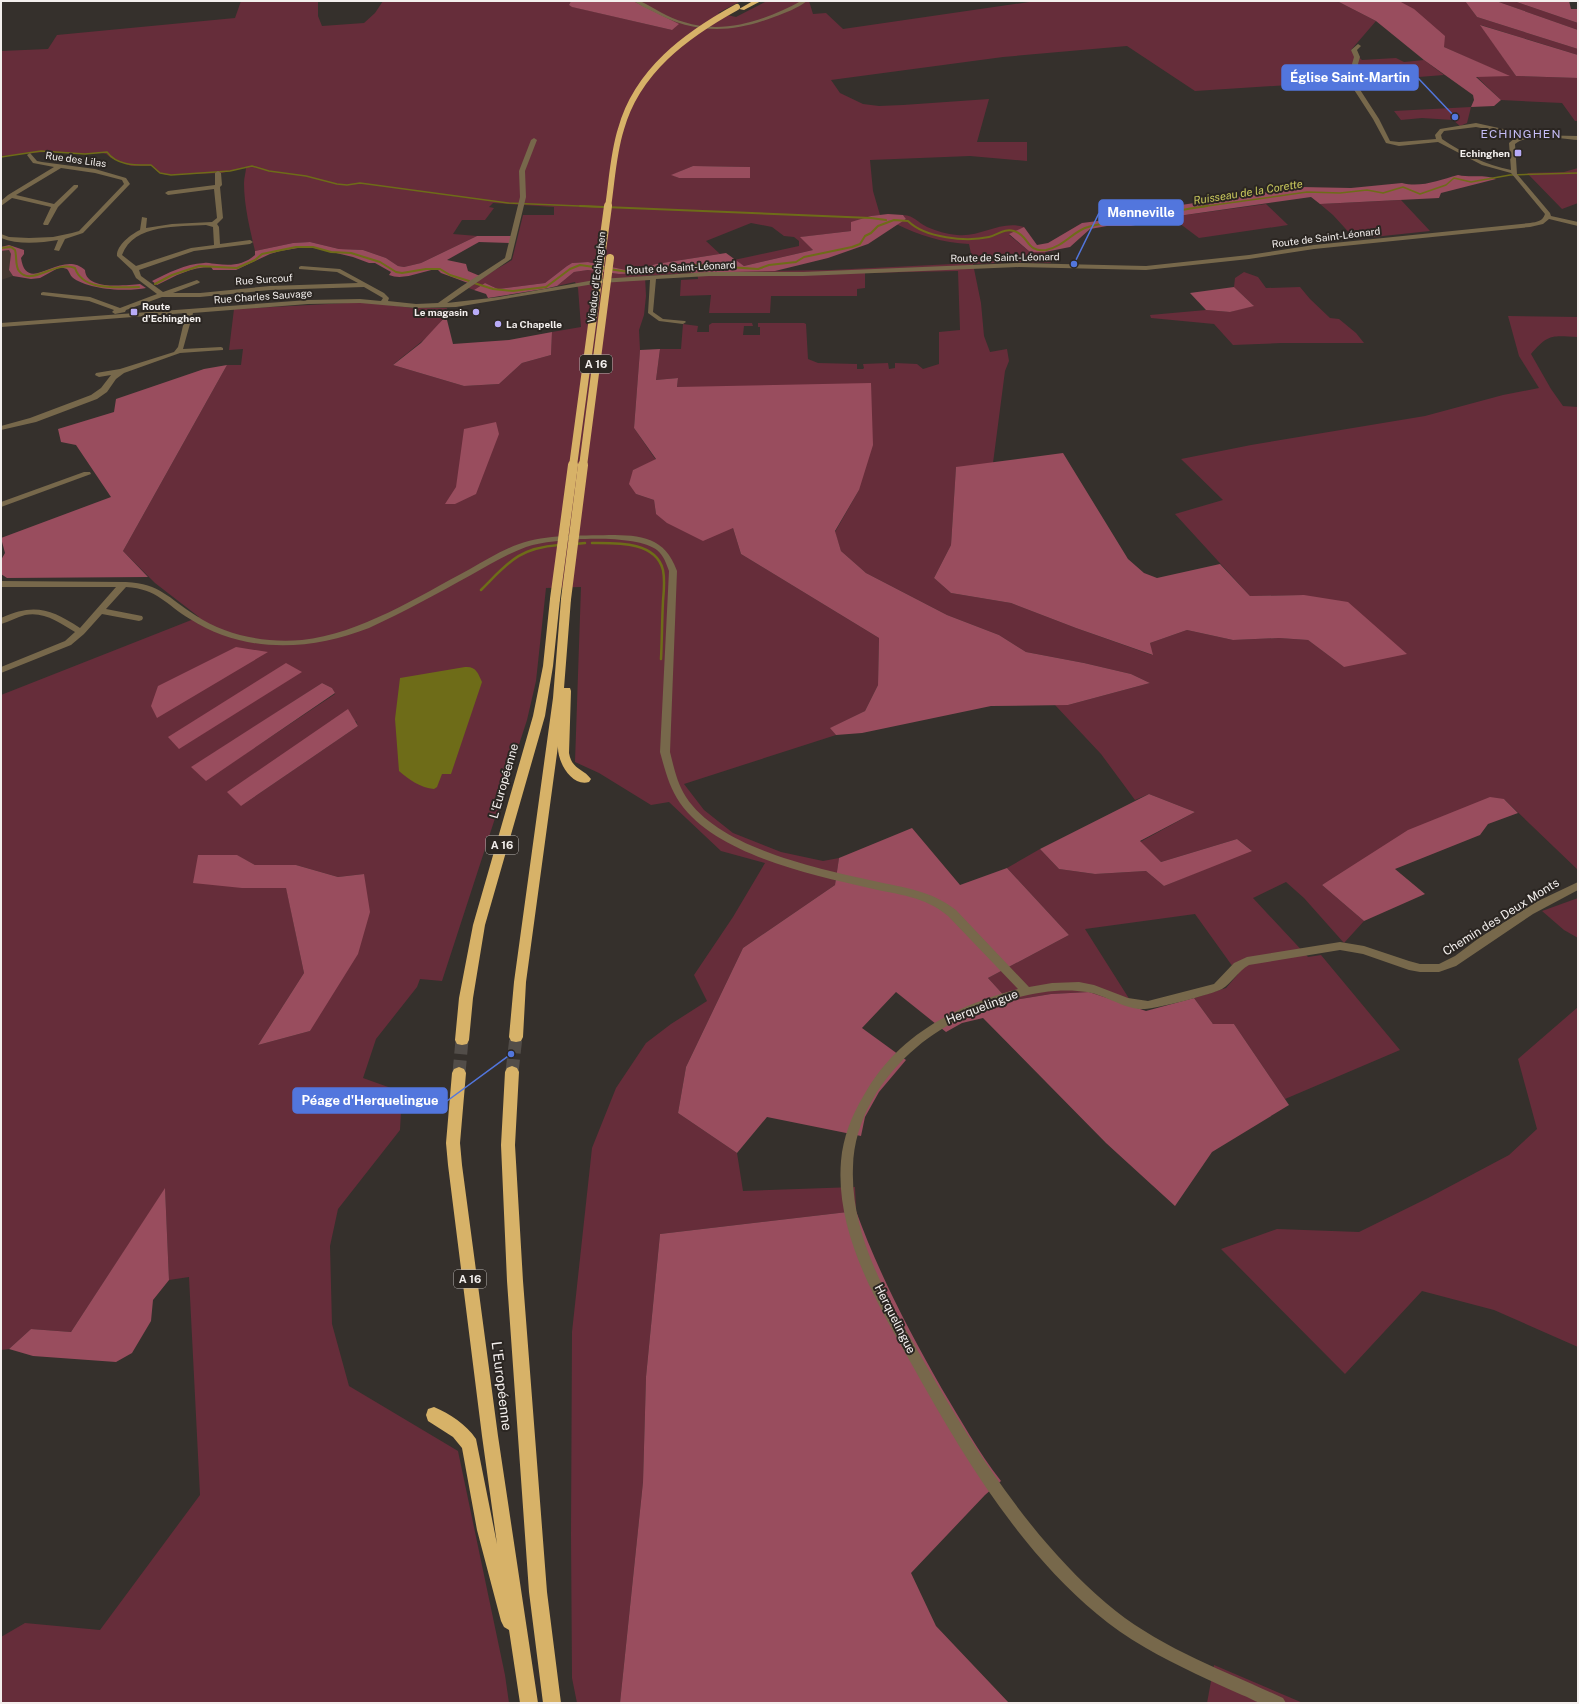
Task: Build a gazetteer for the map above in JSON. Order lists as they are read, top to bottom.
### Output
{
  "streets": {
    "highway": ["Viaduc d'Echinghen", "A 16", "L'Européenne"],
    "street": [
      "Rue des Lilas",
      "Route de Saint-Léonard",
      "Rue Surcouf",
      "Rue Charles Sauvage",
      "Chemin des Deux Monts",
      "Herquelingue"
    ]
  },
  "crossings": [
    ["Route de Saint-Léonard", "Rue Charles Sauvage"],
    ["Viaduc d'Echinghen", "A 16"],
    ["Viaduc d'Echinghen", "L'Européenne"],
    ["Rue Surcouf", "Rue Charles Sauvage"],
    ["A 16", "L'Européenne"],
    ["Chemin des Deux Monts", "Herquelingue"]
  ],
  "districts": ["ECHINGHEN"],
  "water": ["Ruisseau de la Corette"],
  "places": {
    "other": [
      "Église Saint-Martin",
      "Menneville",
      "Le magasin",
      "La Chapelle",
      "Péage d'Herquelingue"
    ],
    "transit": ["Echinghen", "Route d'Echinghen"]
  }
}
